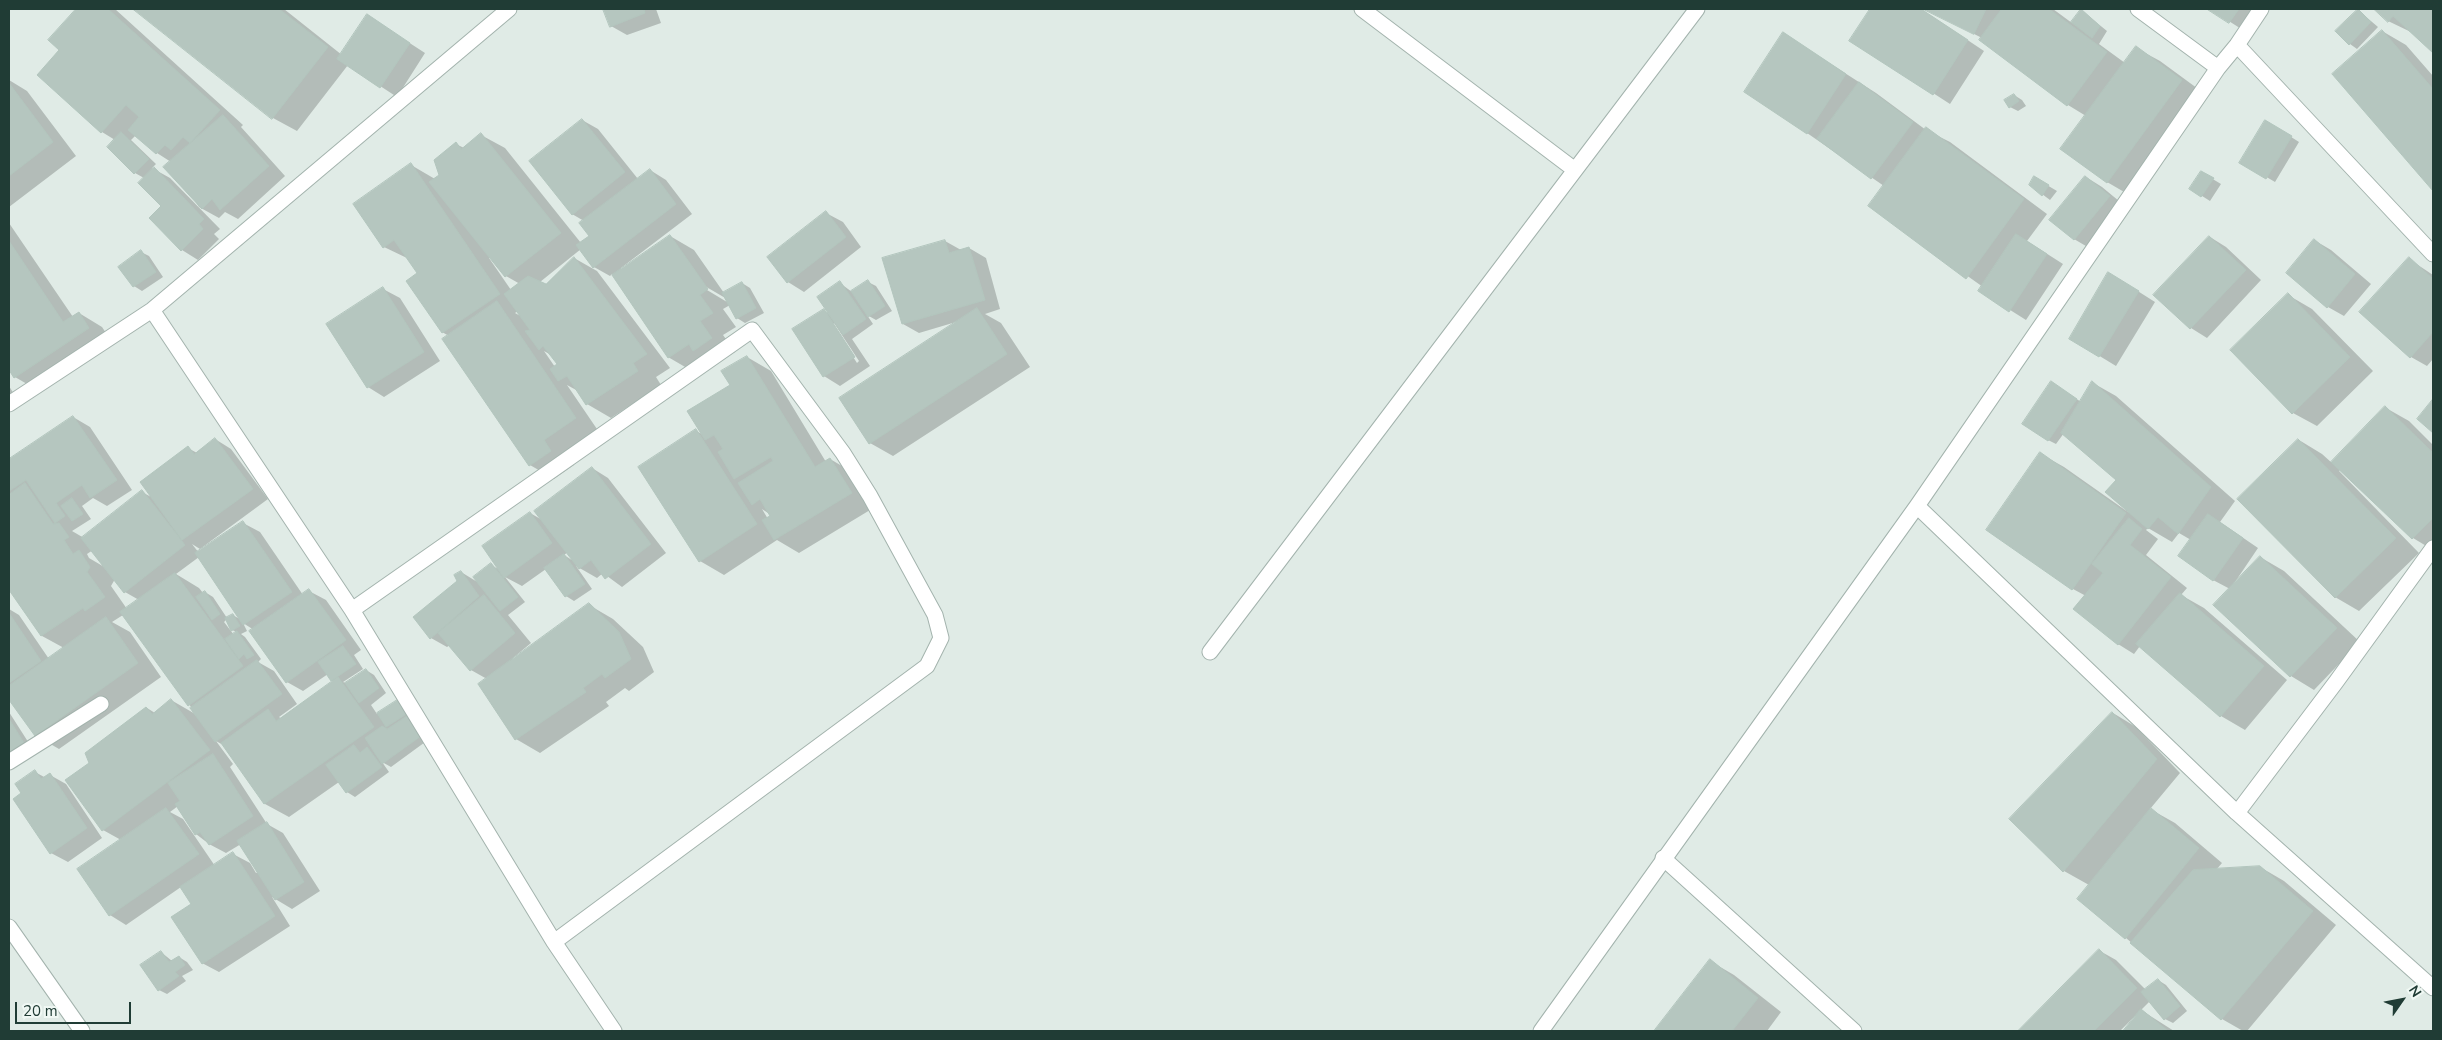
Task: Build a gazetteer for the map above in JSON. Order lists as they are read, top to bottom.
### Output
{
  "scale_bar": "20 m",
  "north": "top right"
}
